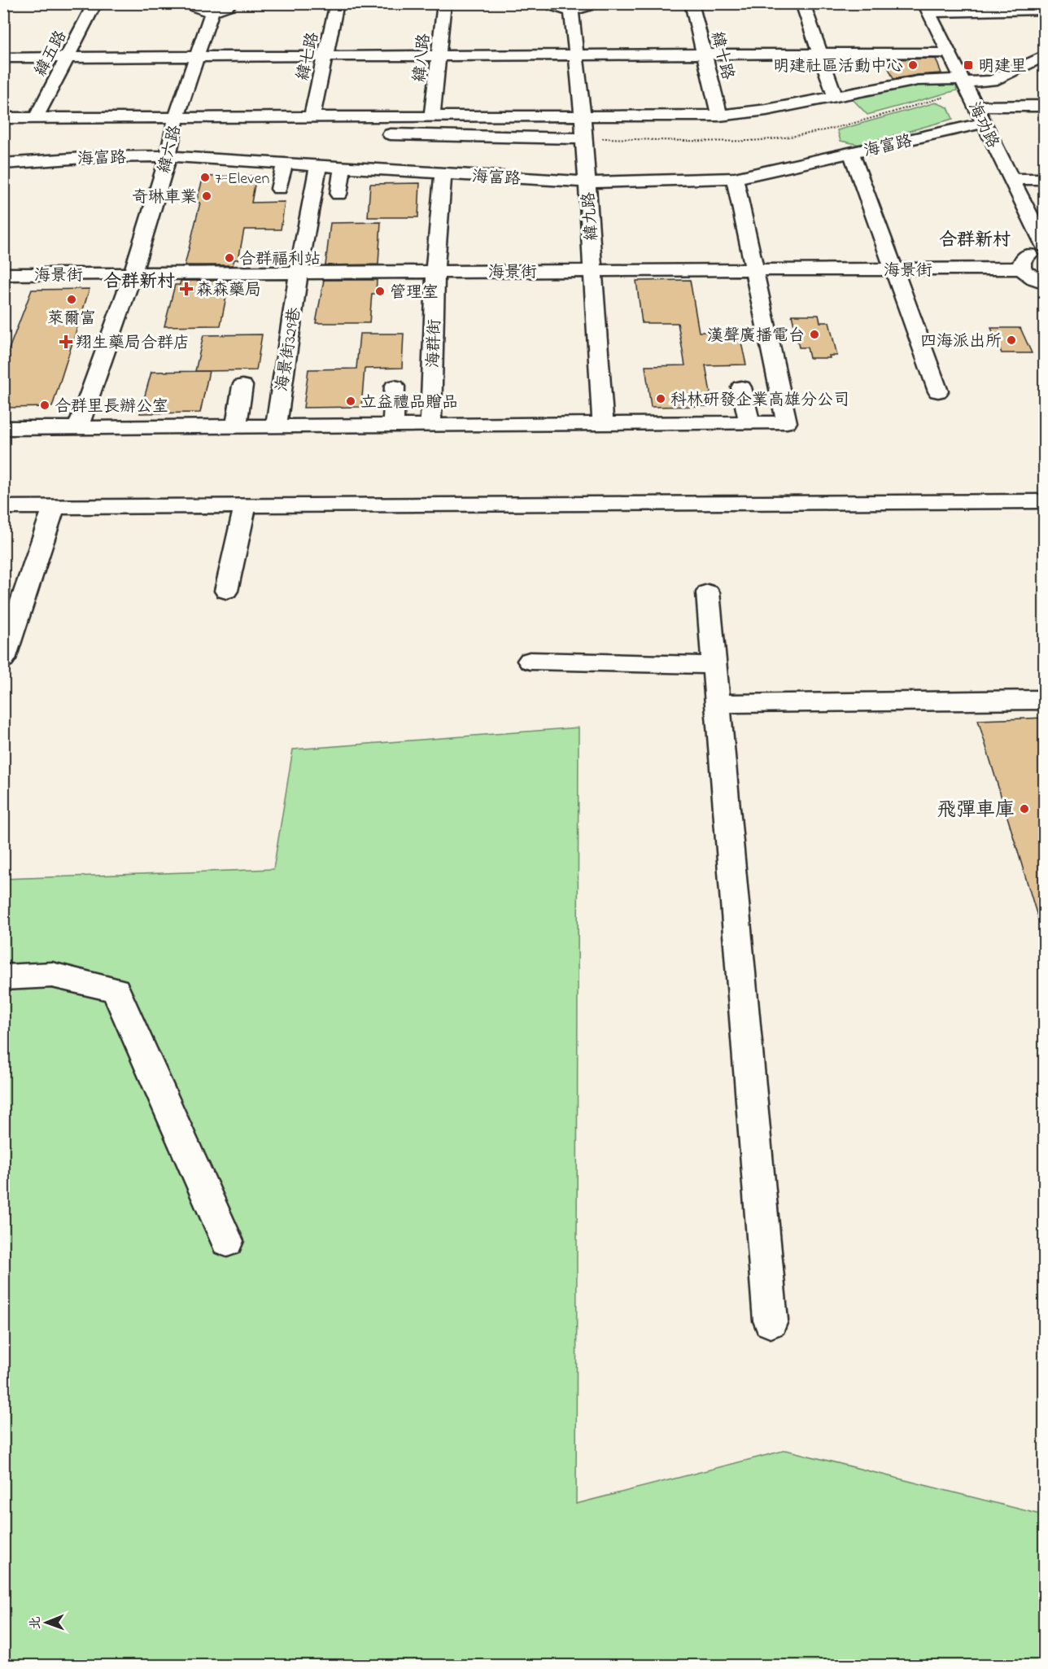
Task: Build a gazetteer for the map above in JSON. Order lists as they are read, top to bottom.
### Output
{
  "streets": {
    "street": [
      "緯五路",
      "緯十路",
      "緯七路",
      "緯八路",
      "海功路",
      "海富路",
      "緯六路",
      "緯九路",
      "海景街",
      "海群街",
      "海景街329巷"
    ]
  },
  "crossings": [
    ["海功路", "海富路"],
    ["海富路", "緯六路"],
    ["海富路", "緯九路"],
    ["海富路", "海群街"],
    ["海富路", "海景街329巷"],
    ["緯六路", "海景街"],
    ["緯九路", "海景街"],
    ["海景街", "海群街"],
    ["海景街", "海景街329巷"]
  ],
  "districts": ["合群新村", "合群新村"],
  "places": {
    "other": [
      "明建社區活動中心",
      "7-Eleven",
      "奇琳車業",
      "合群福利站",
      "管理室",
      "萊爾富",
      "漢聲廣播電台",
      "四海派出所",
      "科林研發企業高雄分公司",
      "立益禮品贈品",
      "合群里長辦公室",
      "飛彈車庫"
    ],
    "transit": ["明建里"],
    "health": ["森森藥局", "翔生藥局合群店"]
  },
  "north": "left"
}
